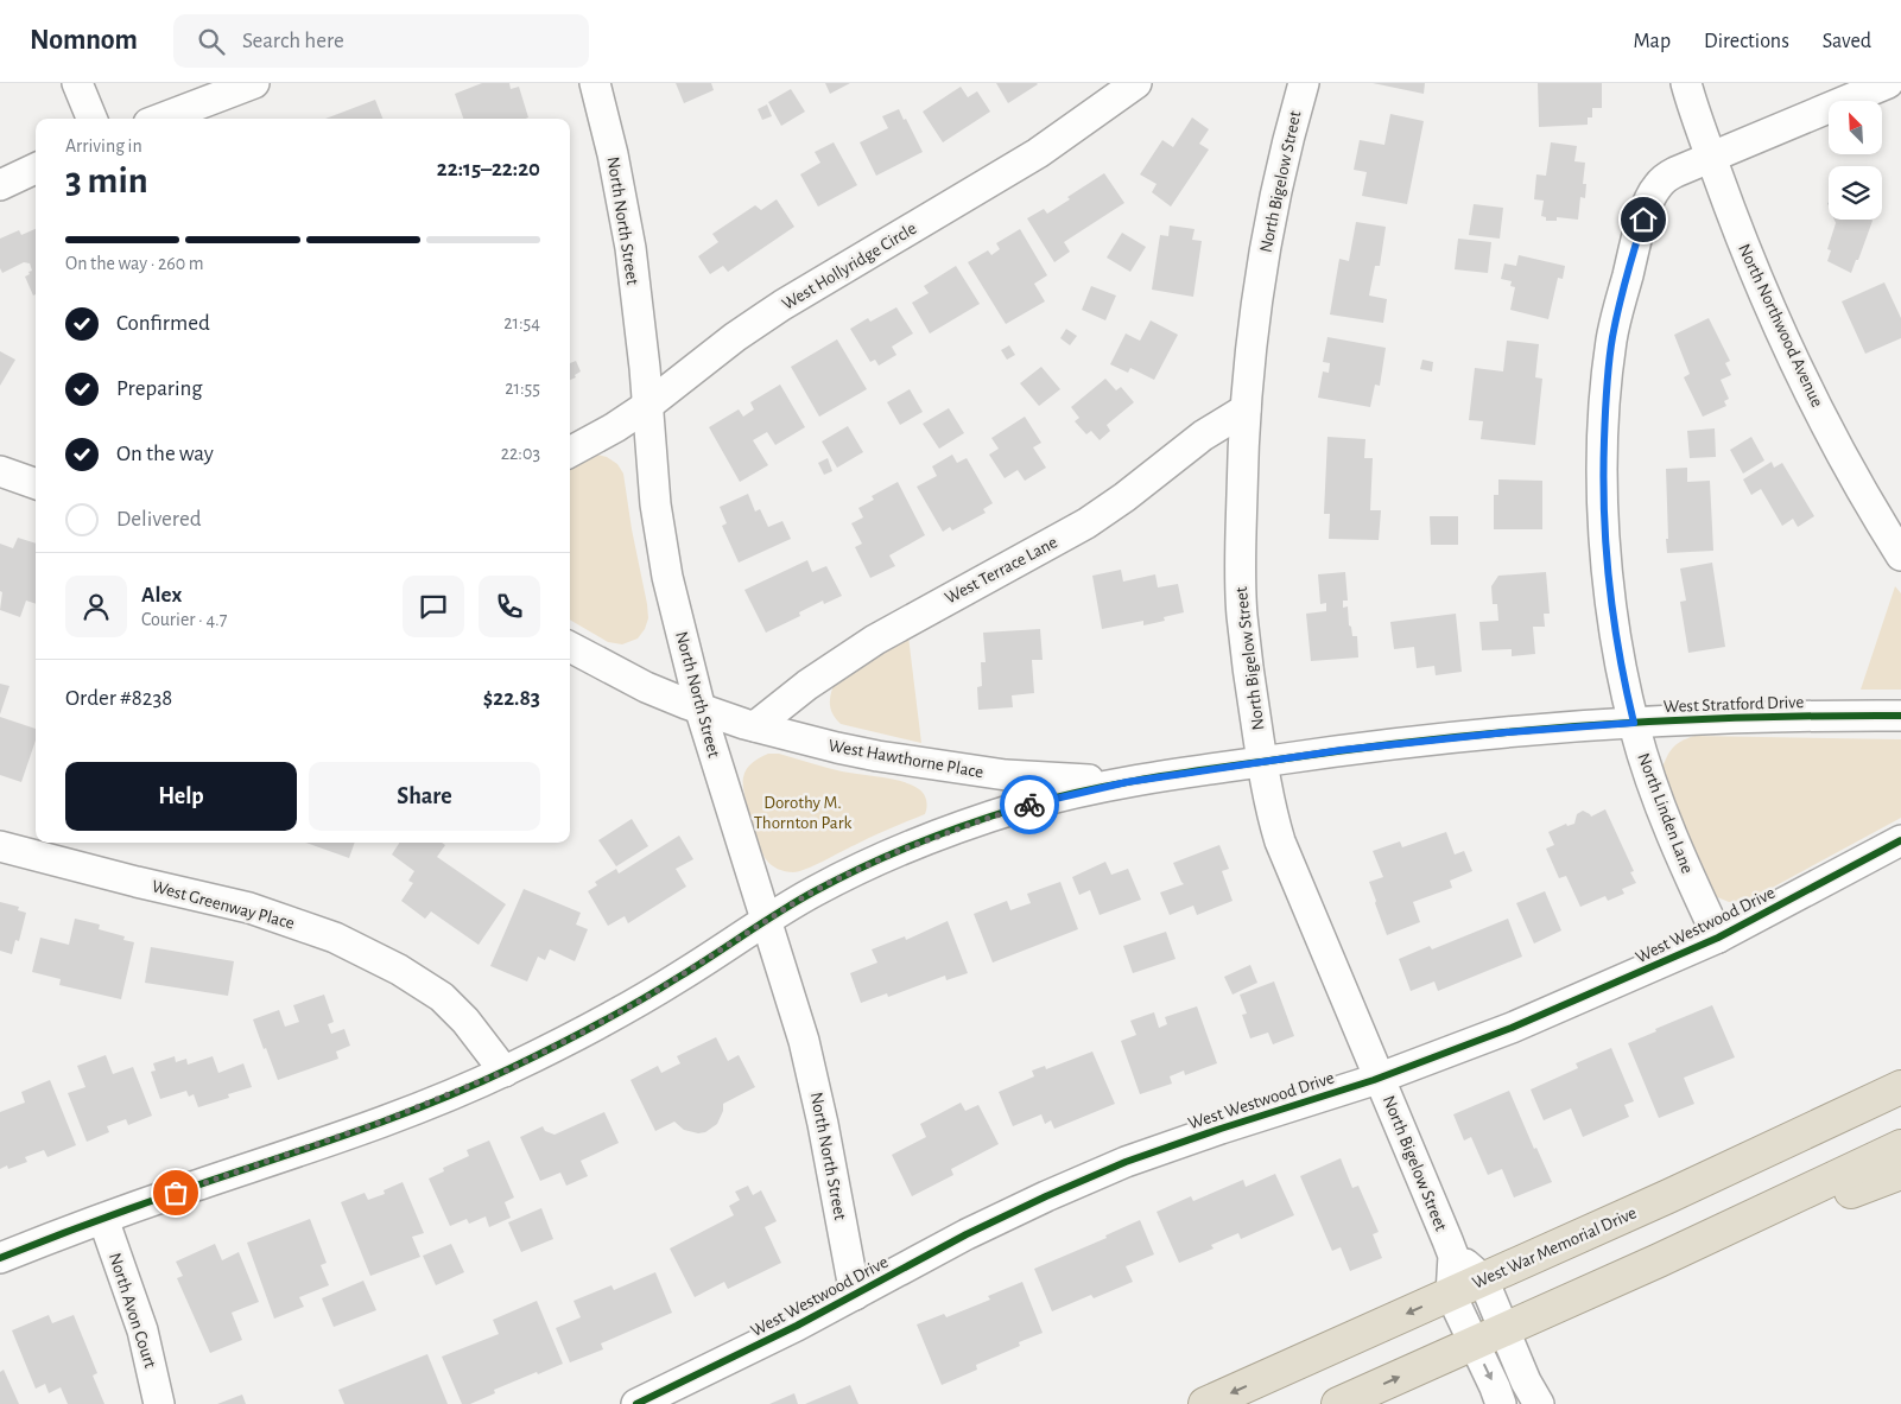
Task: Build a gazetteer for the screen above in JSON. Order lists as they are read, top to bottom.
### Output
{
  "streets": {
    "highway": ["West War Memorial Drive"],
    "street": [
      "North Bigelow Street",
      "North North Street",
      "West Hollyridge Circle",
      "North Northwood Avenue",
      "West Terrace Lane",
      "West Stratford Drive",
      "West Hawthorne Place",
      "North Linden Lane",
      "West Greenway Place",
      "West Westwood Drive",
      "North Avon Court"
    ]
  },
  "crossings": [
    ["North Bigelow Street", "West Terrace Lane"],
    ["North Bigelow Street", "West Stratford Drive"],
    ["North Bigelow Street", "West Westwood Drive"],
    ["North Bigelow Street", "West War Memorial Drive"],
    ["North North Street", "West Hollyridge Circle"],
    ["North North Street", "West Stratford Drive"],
    ["North North Street", "West Hawthorne Place"],
    ["North North Street", "West Westwood Drive"],
    ["North Northwood Avenue", "North Linden Lane"],
    ["West Terrace Lane", "West Hawthorne Place"],
    ["West Stratford Drive", "West Hawthorne Place"],
    ["West Stratford Drive", "North Linden Lane"],
    ["West Stratford Drive", "West Greenway Place"],
    ["West Stratford Drive", "North Avon Court"],
    ["North Linden Lane", "West Westwood Drive"]
  ],
  "parks": ["Dorothy M. Thornton Park"],
  "north": "top left",
  "page": {
    "header": "Nomnom",
    "search": "Search here",
    "nav": ["Map", "Directions", "Saved"],
    "heading": ["3 min", "Arriving in", "22:15–22:20"],
    "panel": [
      "Alex",
      "Courier · 4.7",
      "Order #8238",
      "$22.83"
    ],
    "bar": "On the way · 260 m",
    "list": [
      ["Confirmed", "21:54"],
      ["Preparing", "21:55"],
      ["On the way", "22:03"],
      "Delivered"
    ],
    "buttons": ["Help", "Share"]
  }
}
